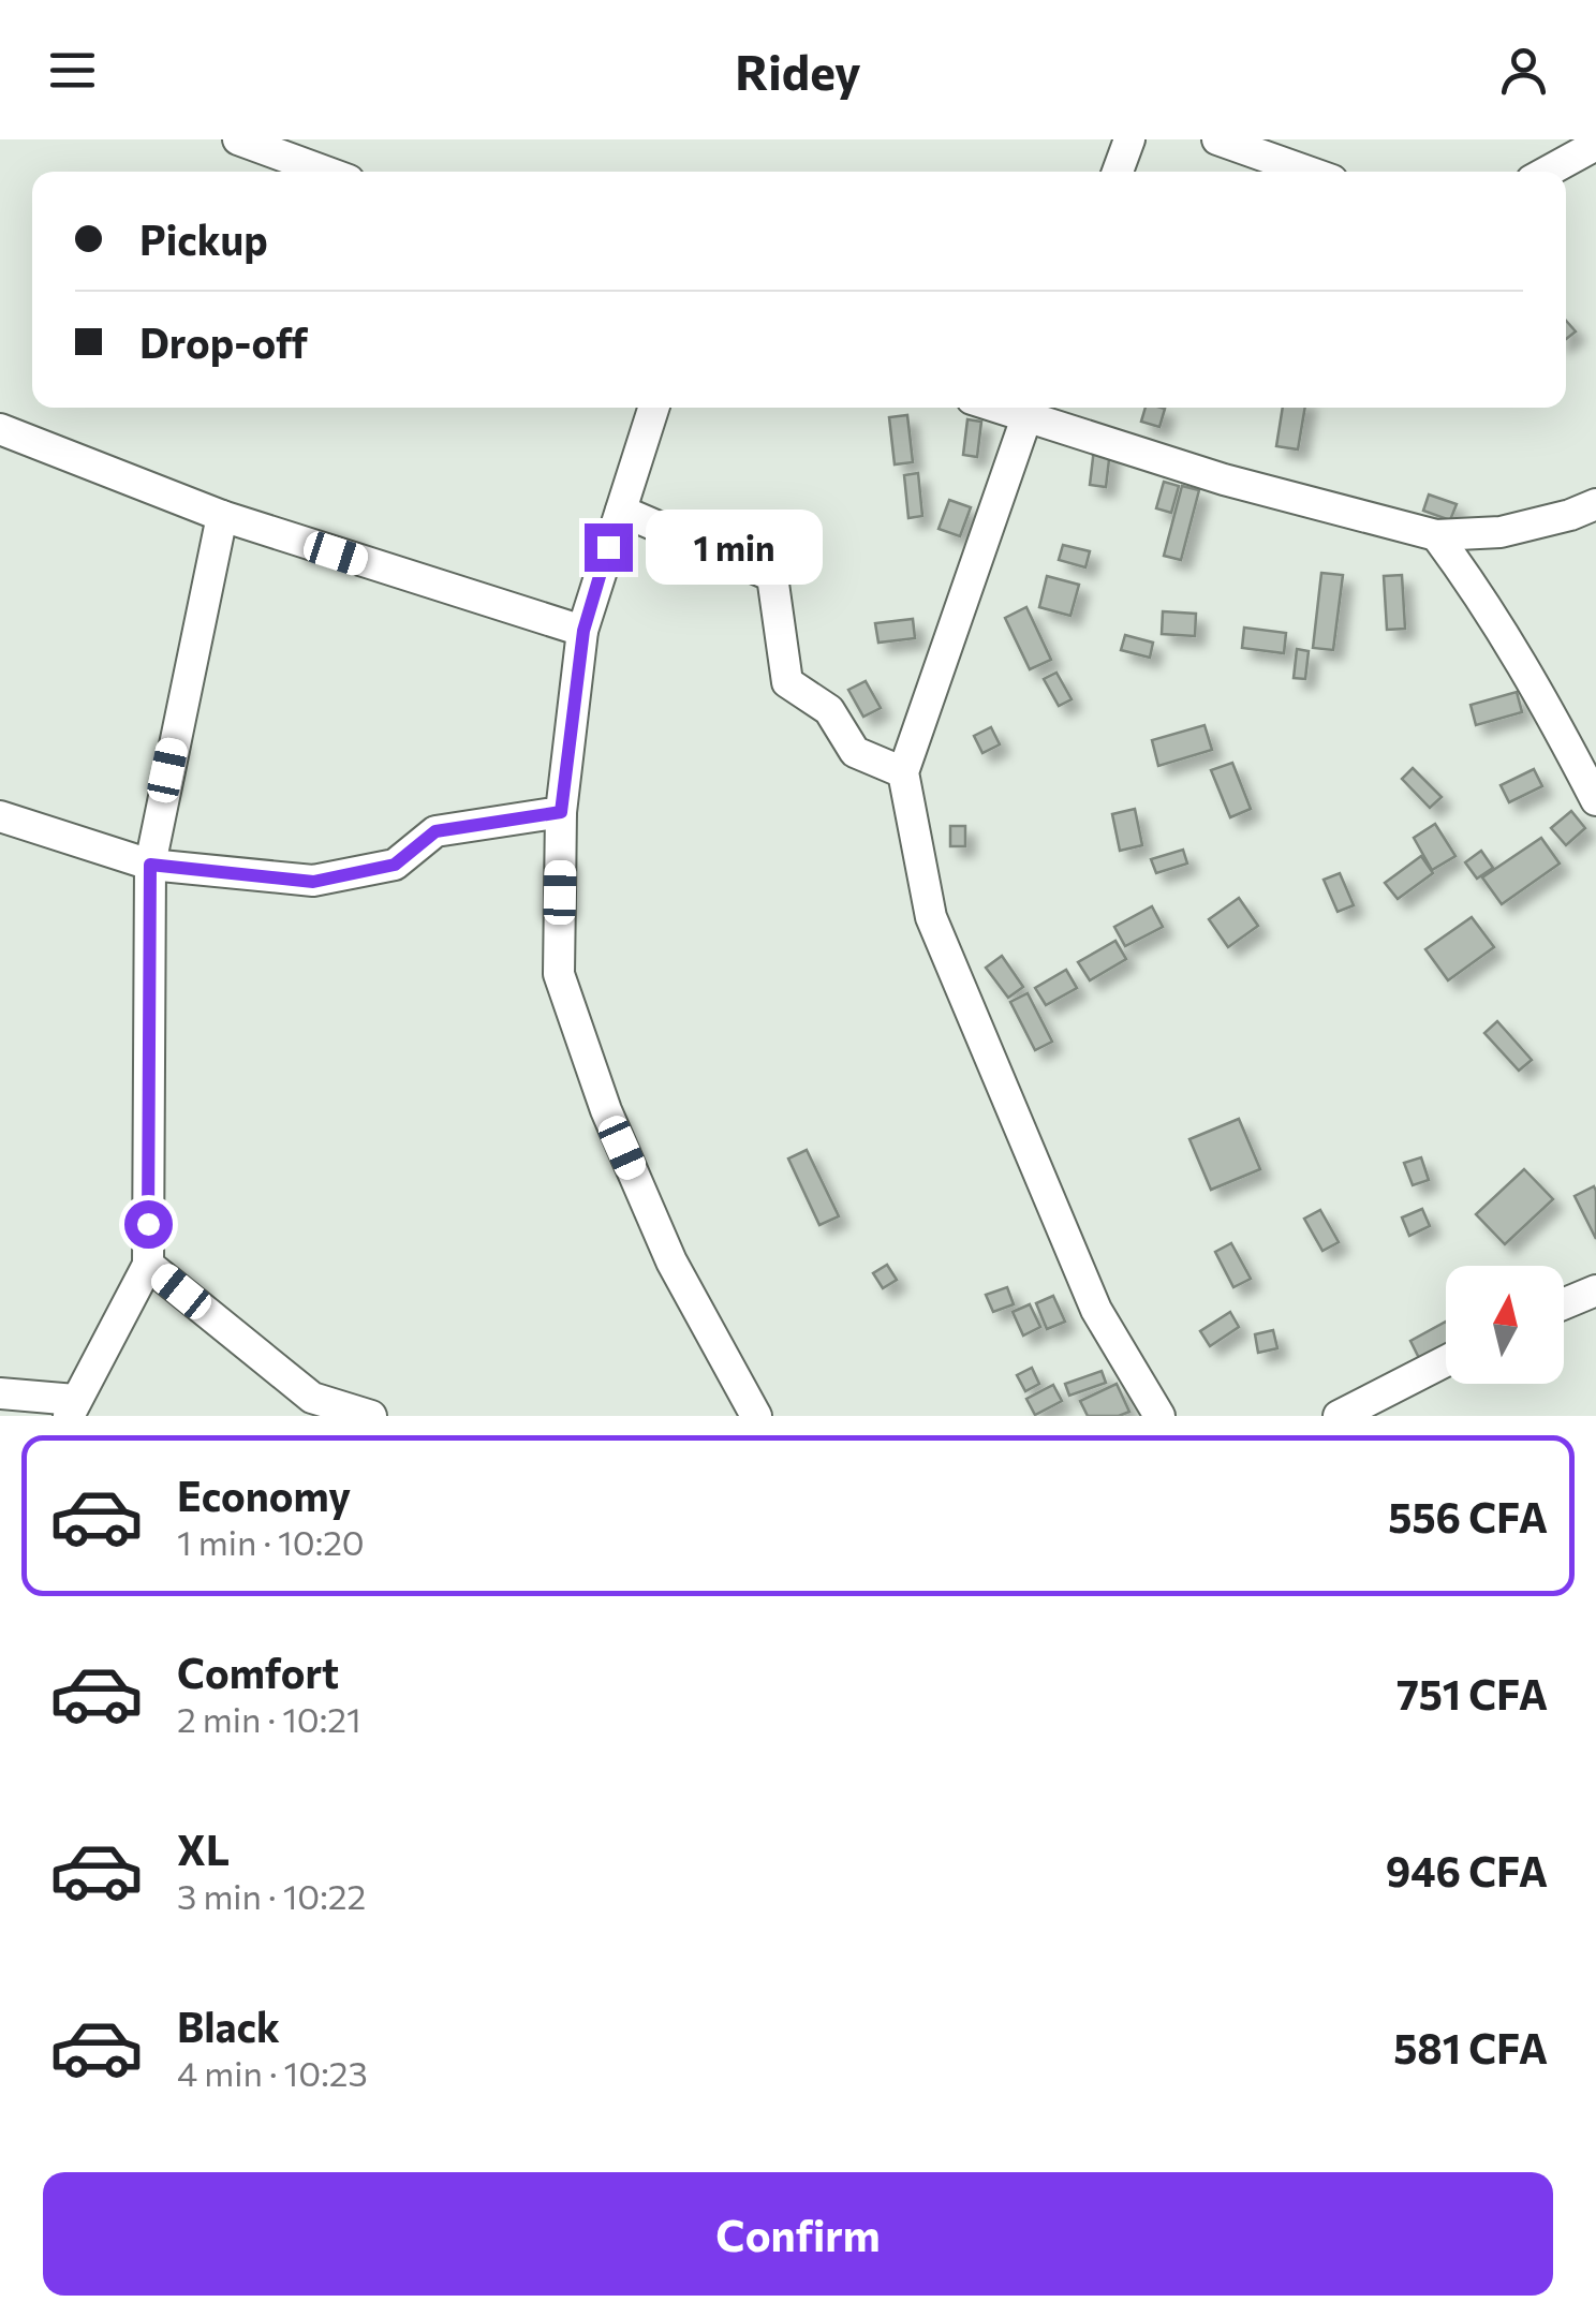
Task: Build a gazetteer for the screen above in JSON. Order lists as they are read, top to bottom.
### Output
{
  "north": "top",
  "page": {
    "header": "Ridey",
    "banner": ["Pickup", "Drop-off"],
    "bubble": "1 min",
    "list": [
      {
        "name": "Economy",
        "note": "1 min · 10:20",
        "value": "556 CFA"
      },
      {
        "name": "Comfort",
        "note": "2 min · 10:21",
        "value": "751 CFA"
      },
      {
        "name": "XL",
        "note": "3 min · 10:22",
        "value": "946 CFA"
      },
      {
        "name": "Black",
        "note": "4 min · 10:23",
        "value": "581 CFA"
      }
    ],
    "buttons": "Confirm"
  }
}
